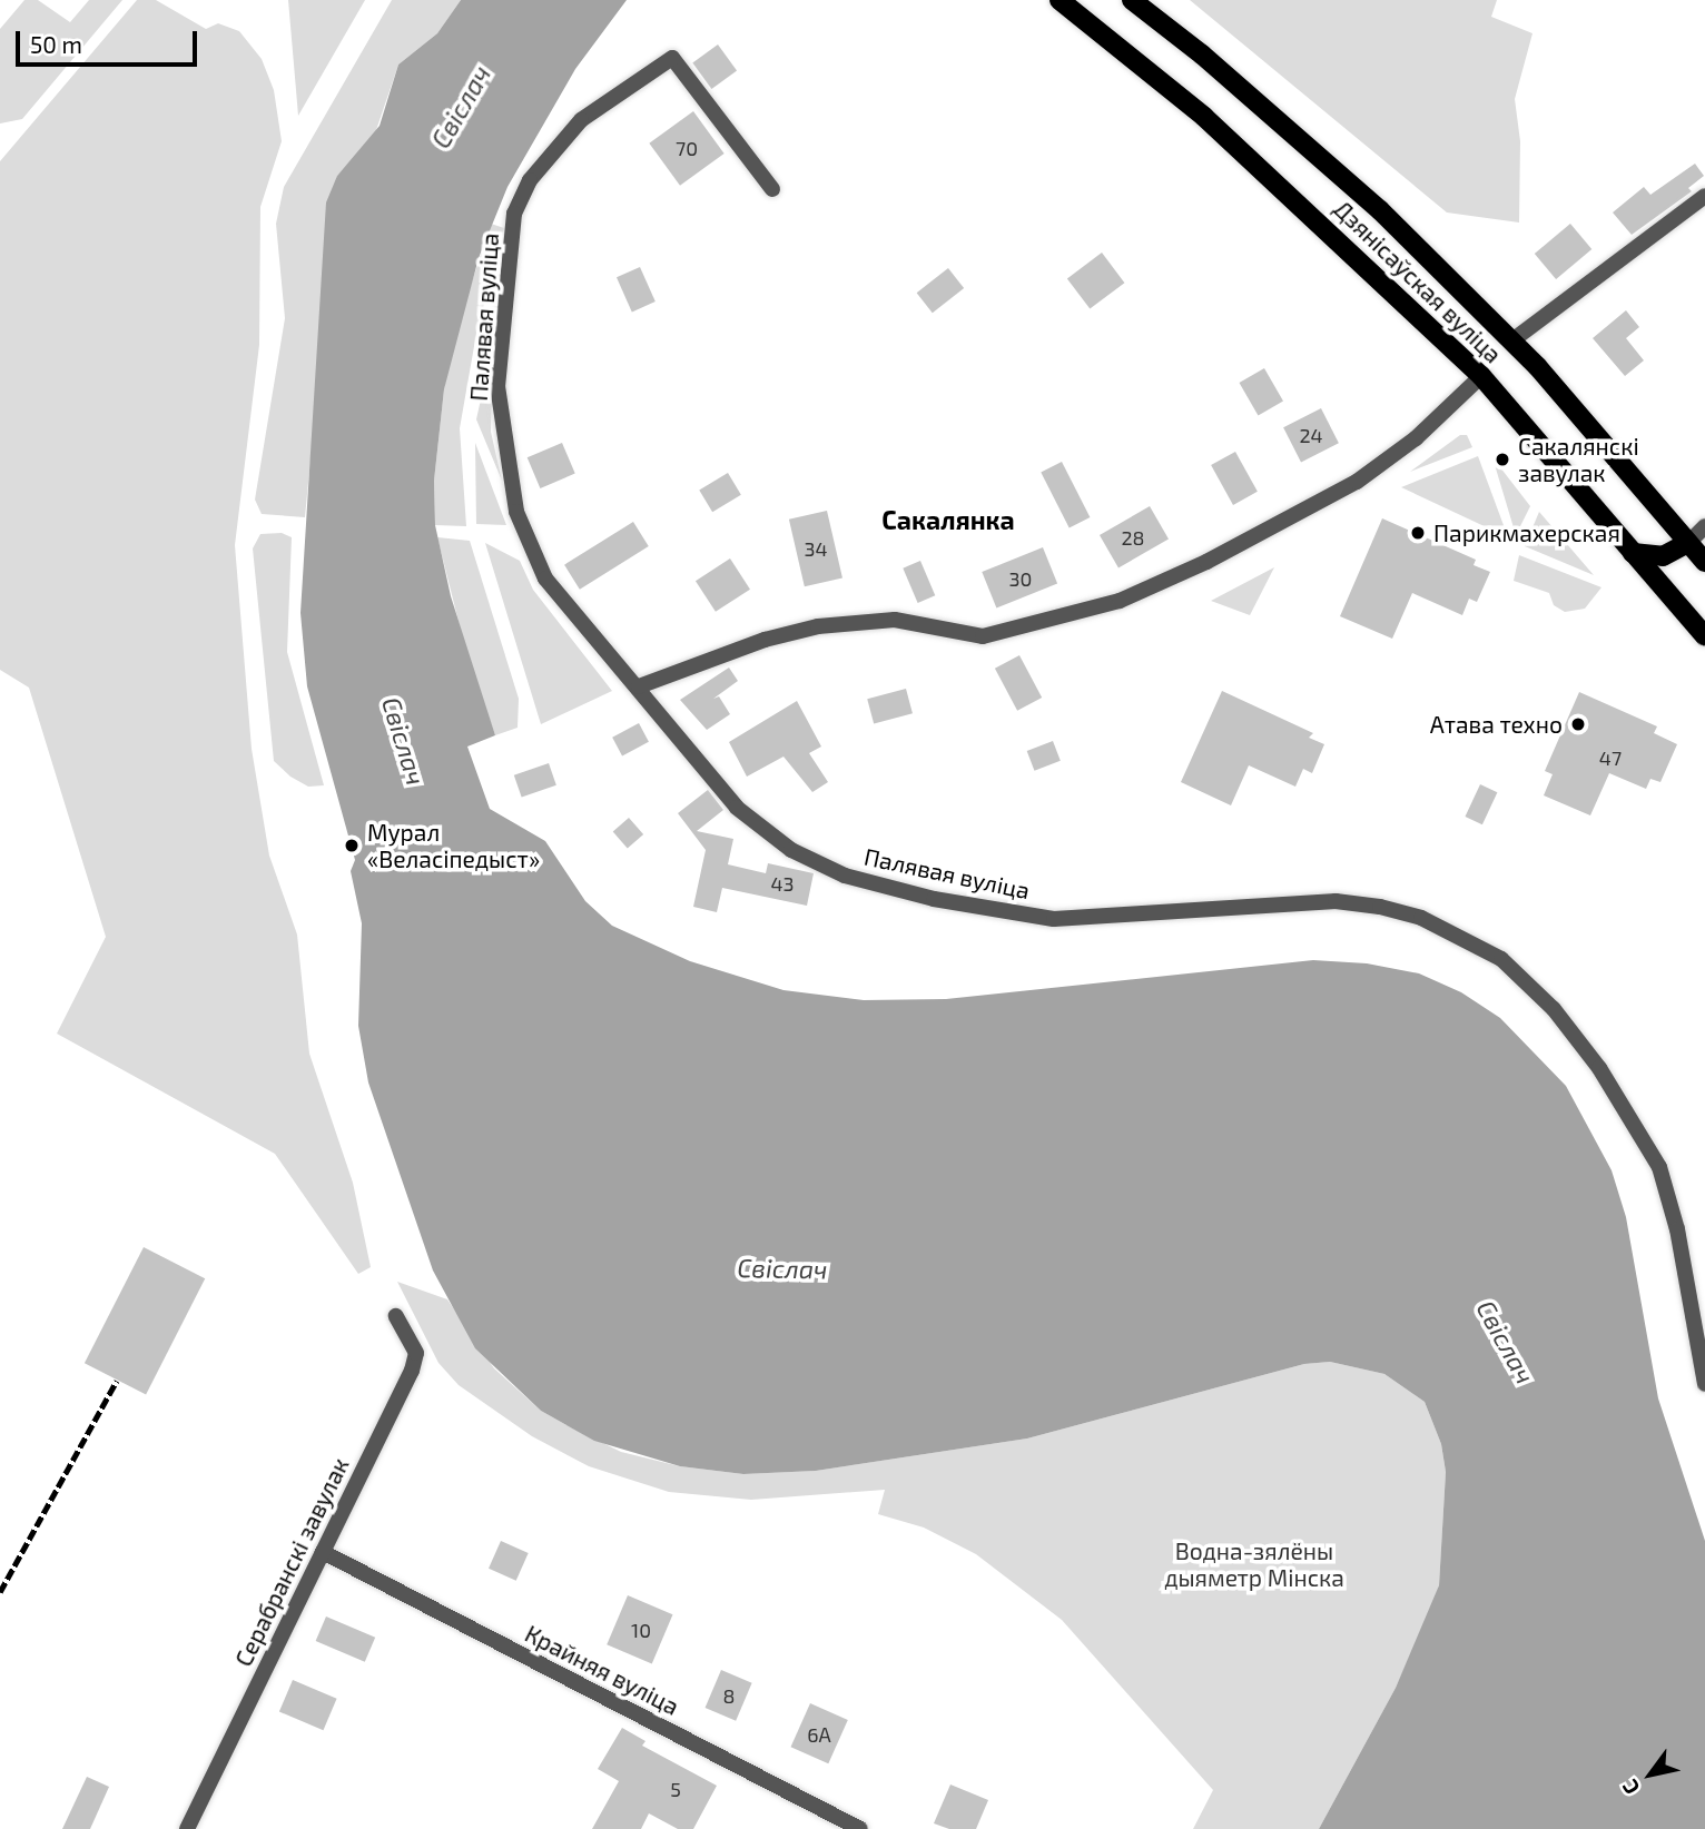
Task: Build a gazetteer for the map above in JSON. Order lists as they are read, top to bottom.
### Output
{
  "streets": {
    "main road": ["Дзянісаўская вуліца"],
    "street": ["Палявая вуліца", "Серабранскі завулак", "Крайняя вуліца"]
  },
  "crossings": [
    ["Серабранскі завулак", "Крайняя вуліца"]
  ],
  "districts": ["Сакалянка"],
  "water": ["Свіслач"],
  "parks": ["Водна-зялёны дыяметр Мінска"],
  "places": [
    "Сакалянскі завулак",
    "Парикмахерская",
    "Атава техно",
    "Мурал «Веласіпедыст»"
  ],
  "house_numbers": [
    "70",
    "24",
    "28",
    "34",
    "30",
    "47",
    "43",
    "10",
    "8",
    "6А",
    "5"
  ],
  "scale_bar": "50 m",
  "north": "bottom left"
}
